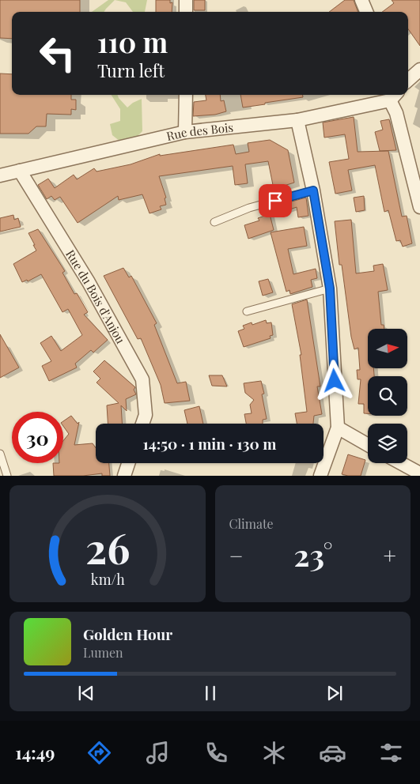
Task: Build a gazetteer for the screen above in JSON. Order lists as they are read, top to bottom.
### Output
{
  "streets": {
    "street": ["Rue des Bois", "Rue du Bois d'Anjou"]
  },
  "crossings": [
    ["Rue des Bois", "Rue du Bois d'Anjou"]
  ],
  "north": "right",
  "page": {
    "turn": ["110 m", "Turn left"],
    "limit": "30",
    "trip": "14:50 · 1 min · 130 m",
    "tile": "Climate",
    "heat": ["−", "23°", "+"],
    "song": ["Golden Hour", "Lumen"],
    "tabs": "14:49",
    "gauge": ["26", "km/h"]
  }
}
